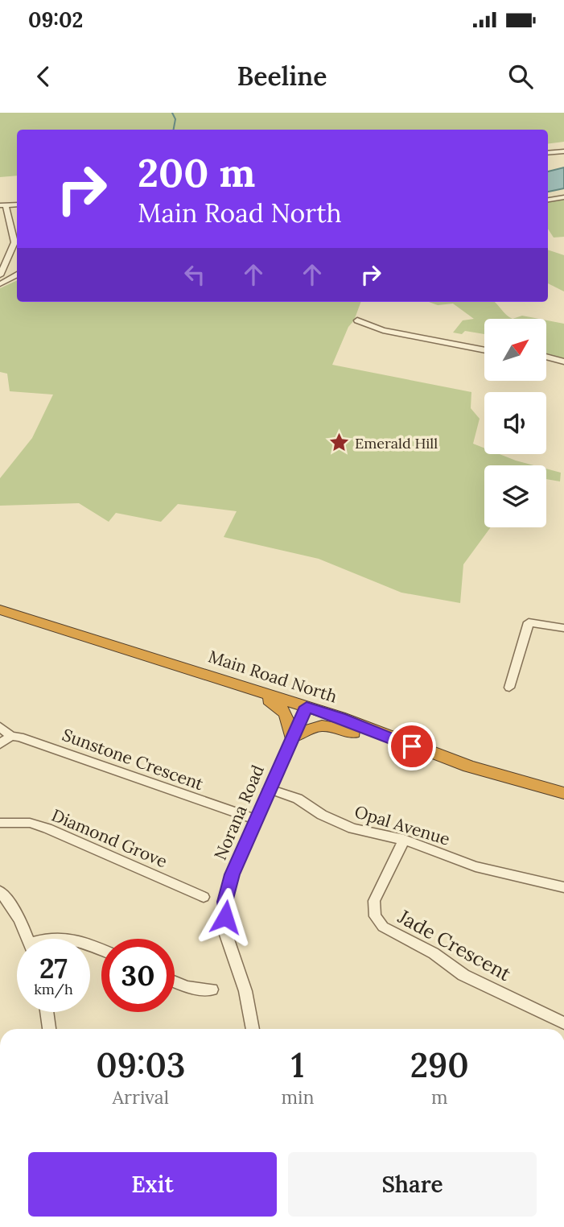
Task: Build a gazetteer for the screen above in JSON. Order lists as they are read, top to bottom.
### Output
{
  "streets": {
    "highway": ["Main Road North"],
    "street": [
      "Sunstone Crescent",
      "Norana Road",
      "Opal Avenue",
      "Diamond Grove",
      "Jade Crescent"
    ]
  },
  "crossings": [
    ["Main Road North", "Norana Road"],
    ["Sunstone Crescent", "Norana Road"],
    ["Norana Road", "Opal Avenue"],
    ["Opal Avenue", "Jade Crescent"]
  ],
  "places": {
    "place": ["Emerald Hill"]
  },
  "north": "top right",
  "page": {
    "status": "09:02",
    "header": "Beeline",
    "turn": ["200 m", "Main Road North"],
    "speed": "27 km/h",
    "limit": "30",
    "eta": [
      "09:03",
      "Arrival",
      "1",
      "min",
      "290",
      "m"
    ],
    "buttons": ["Exit", "Share"]
  }
}
